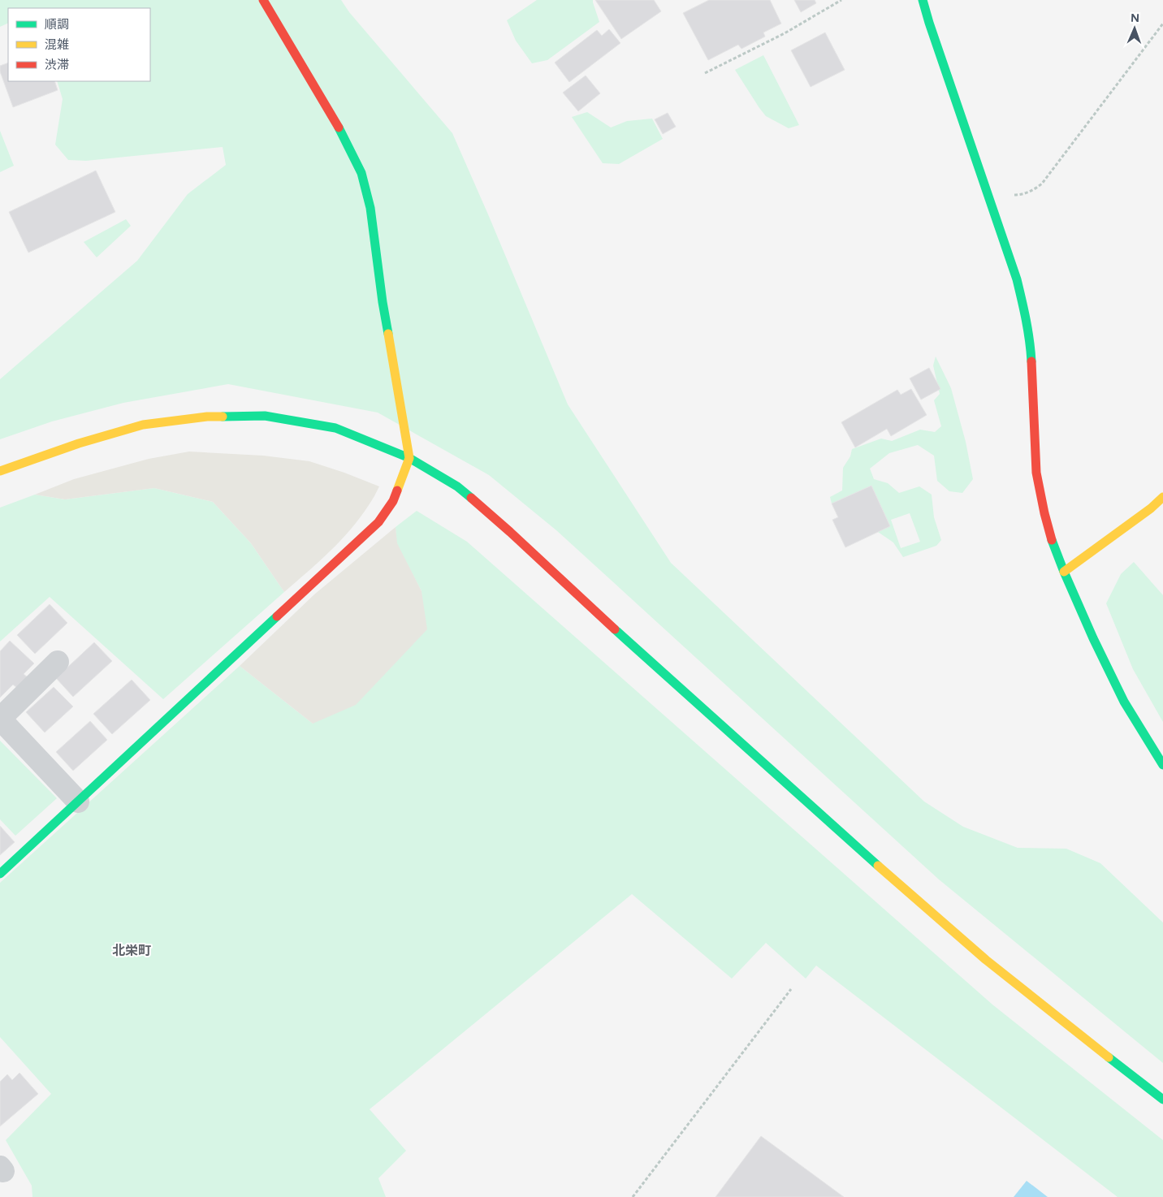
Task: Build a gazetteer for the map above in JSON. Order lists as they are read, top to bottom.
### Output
{
  "districts": ["北栄町"],
  "legend": ["順調", "混雑", "渋滞"],
  "north": "top"
}
